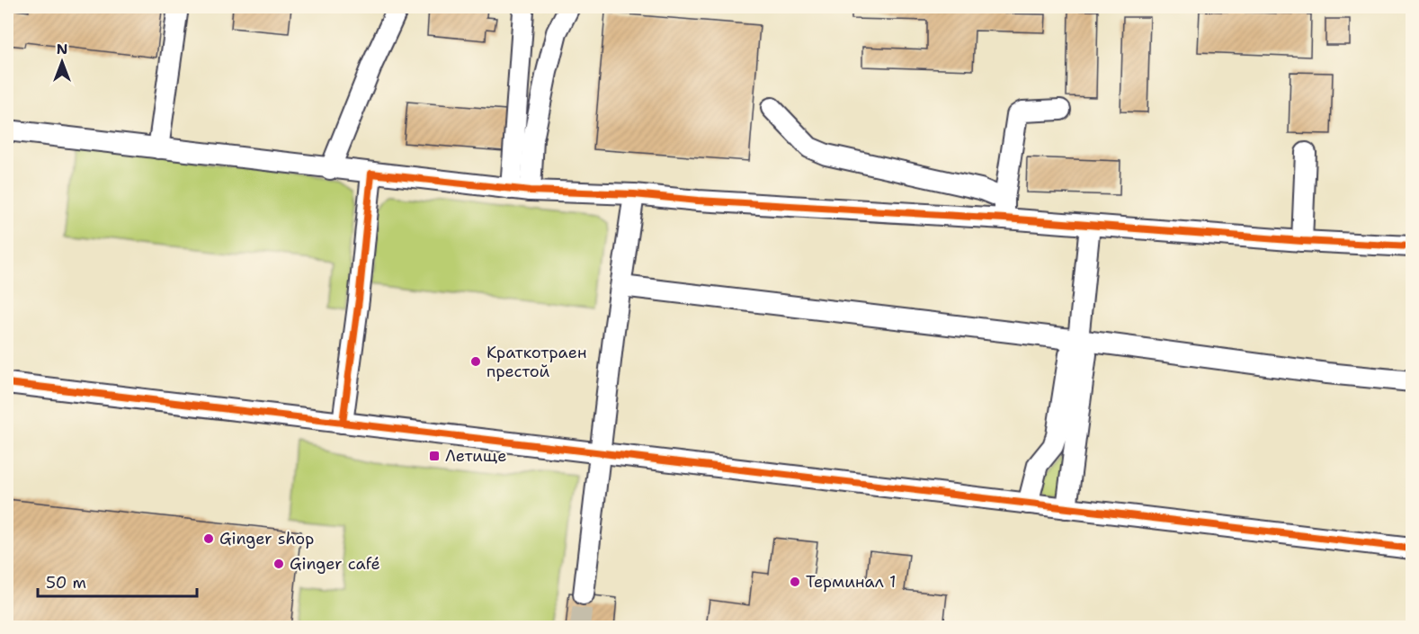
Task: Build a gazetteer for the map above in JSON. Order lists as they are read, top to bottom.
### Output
{
  "places": {
    "other": [
      "Краткотраен престой",
      "Ginger shop",
      "Ginger café",
      "Терминал 1"
    ],
    "transit": ["Летище"]
  },
  "scale_bar": "50 m",
  "north": "top"
}
